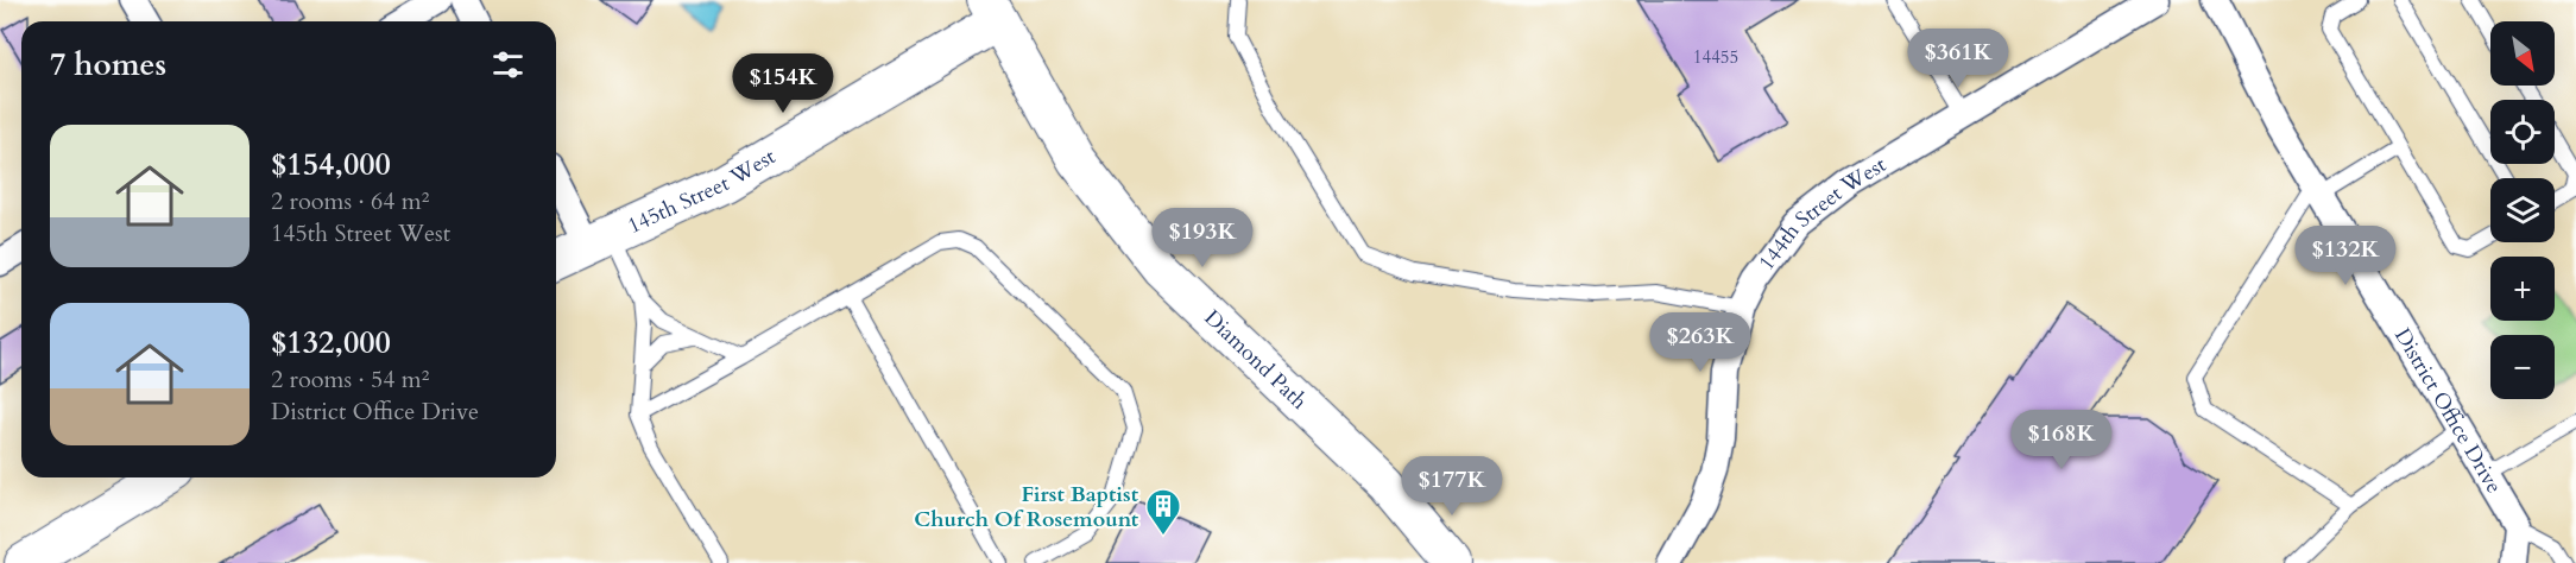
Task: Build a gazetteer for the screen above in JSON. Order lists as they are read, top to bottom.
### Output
{
  "streets": {
    "street": [
      "145th Street West",
      "144th Street West",
      "Diamond Path",
      "District Office Drive"
    ]
  },
  "crossings": [
    ["145th Street West", "Diamond Path"]
  ],
  "places": {
    "building": ["First Baptist Church Of Rosemount"]
  },
  "house_numbers": ["14455"],
  "north": "bottom right",
  "page": {
    "map_buttons": ["+", "−"],
    "heading": "7 homes",
    "price": [
      "$361K",
      "$154K",
      "$193K",
      "$132K",
      "$263K",
      "$168K",
      "$177K"
    ],
    "list": [
      {
        "name": "$154,000",
        "note": "2 rooms · 64 m² · 145th Street West"
      },
      {
        "name": "$132,000",
        "note": "2 rooms · 54 m² · District Office Drive"
      }
    ]
  }
}
